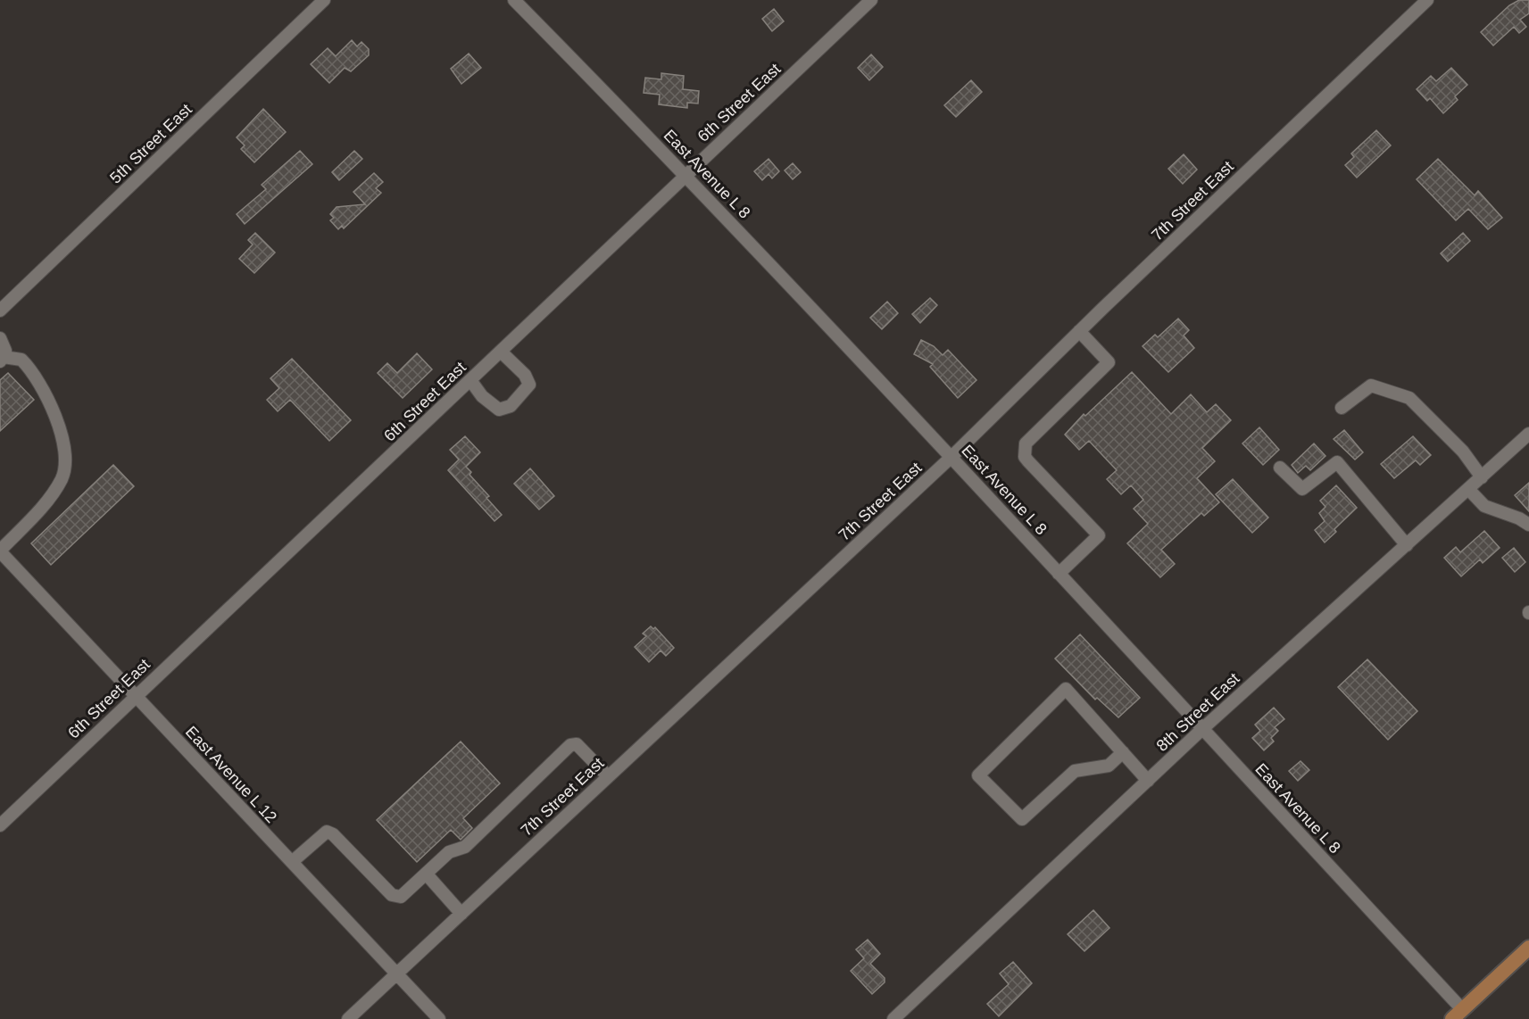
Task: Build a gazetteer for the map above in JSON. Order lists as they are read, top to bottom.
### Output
{
  "streets": {
    "street": [
      "6th Street East",
      "5th Street East",
      "East Avenue L 8",
      "7th Street East",
      "8th Street East",
      "East Avenue L 12"
    ]
  },
  "crossings": [
    ["6th Street East", "East Avenue L 8"],
    ["6th Street East", "East Avenue L 12"],
    ["East Avenue L 8", "7th Street East"],
    ["East Avenue L 8", "8th Street East"],
    ["7th Street East", "East Avenue L 12"]
  ]
}
